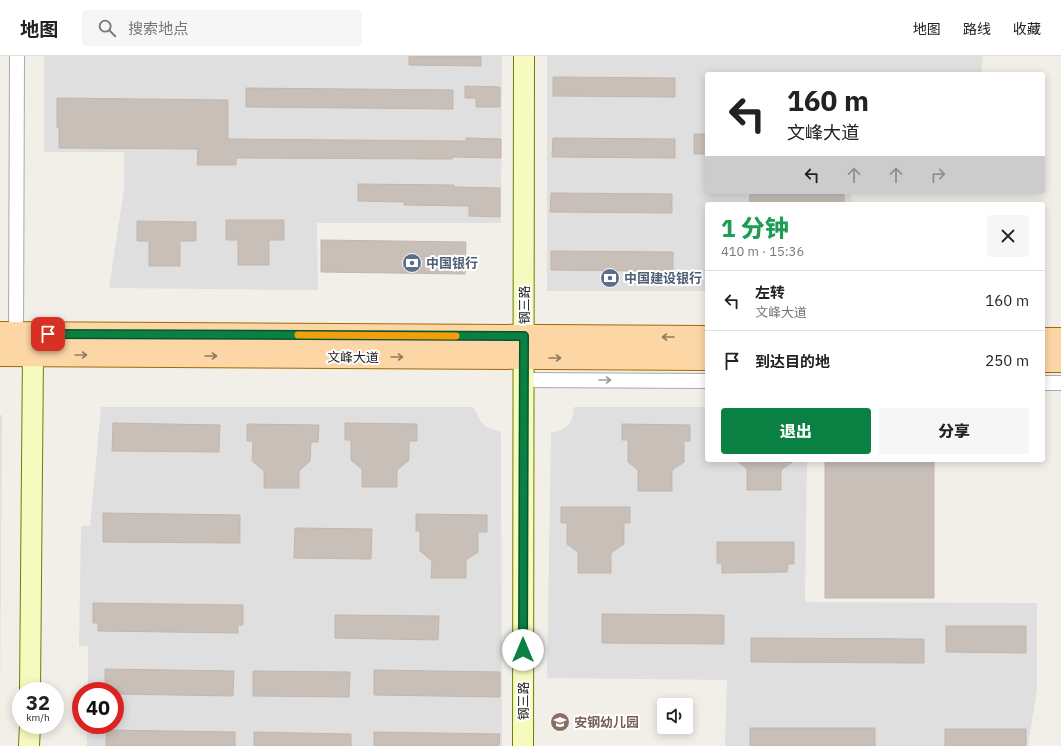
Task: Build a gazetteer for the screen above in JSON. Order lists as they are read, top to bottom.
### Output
{
  "streets": {
    "main road": ["文峰大道"],
    "street": ["钢三路"]
  },
  "crossings": [
    ["钢三路", "文峰大道"]
  ],
  "places": {
    "bank": ["中国银行", "中国建设银行"],
    "school or university": ["安钢幼儿园"]
  },
  "page": {
    "header": "地图",
    "search": "搜索地点",
    "nav": ["地图", "路线", "收藏"],
    "turn": ["160 m", "文峰大道"],
    "heading": ["1 分钟", "410 m · 15:36"],
    "list": [
      {
        "name": "左转",
        "note": "文峰大道",
        "value": "160 m"
      },
      {
        "name": "到达目的地",
        "value": "250 m"
      }
    ],
    "buttons": ["退出", "分享"],
    "speed": "32 km/h",
    "limit": "40"
  }
}
